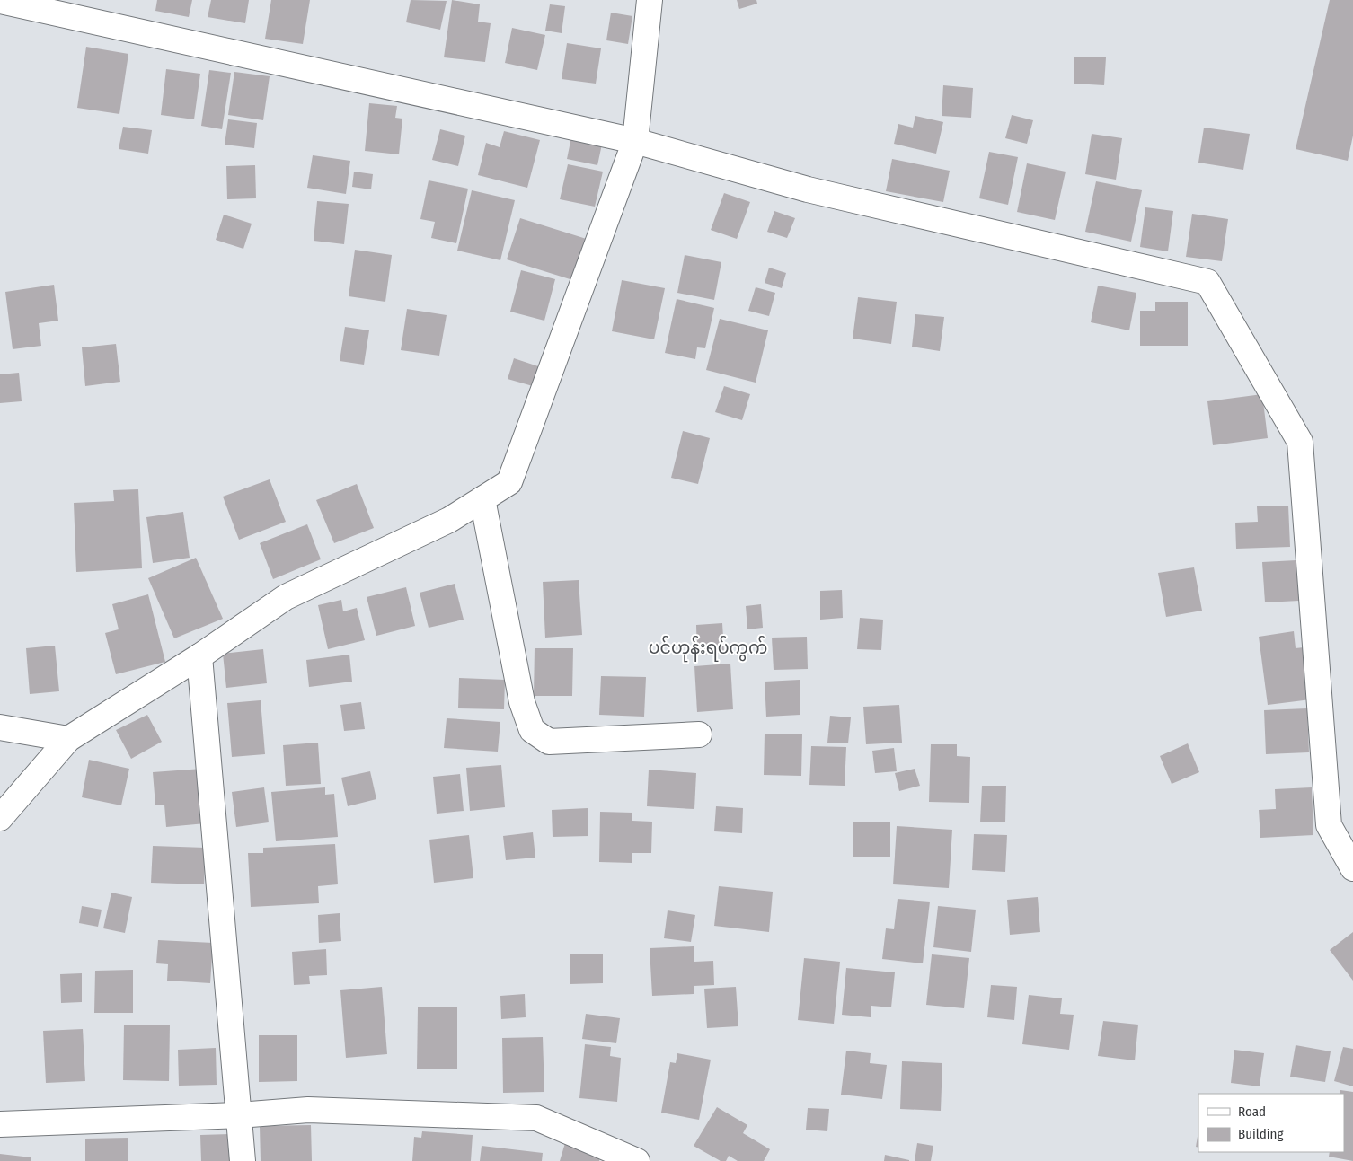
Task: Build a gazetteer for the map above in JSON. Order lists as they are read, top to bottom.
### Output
{
  "districts": ["ပင်ဟုန်းရပ်ကွက်"],
  "legend": ["Road", "Building"]
}
